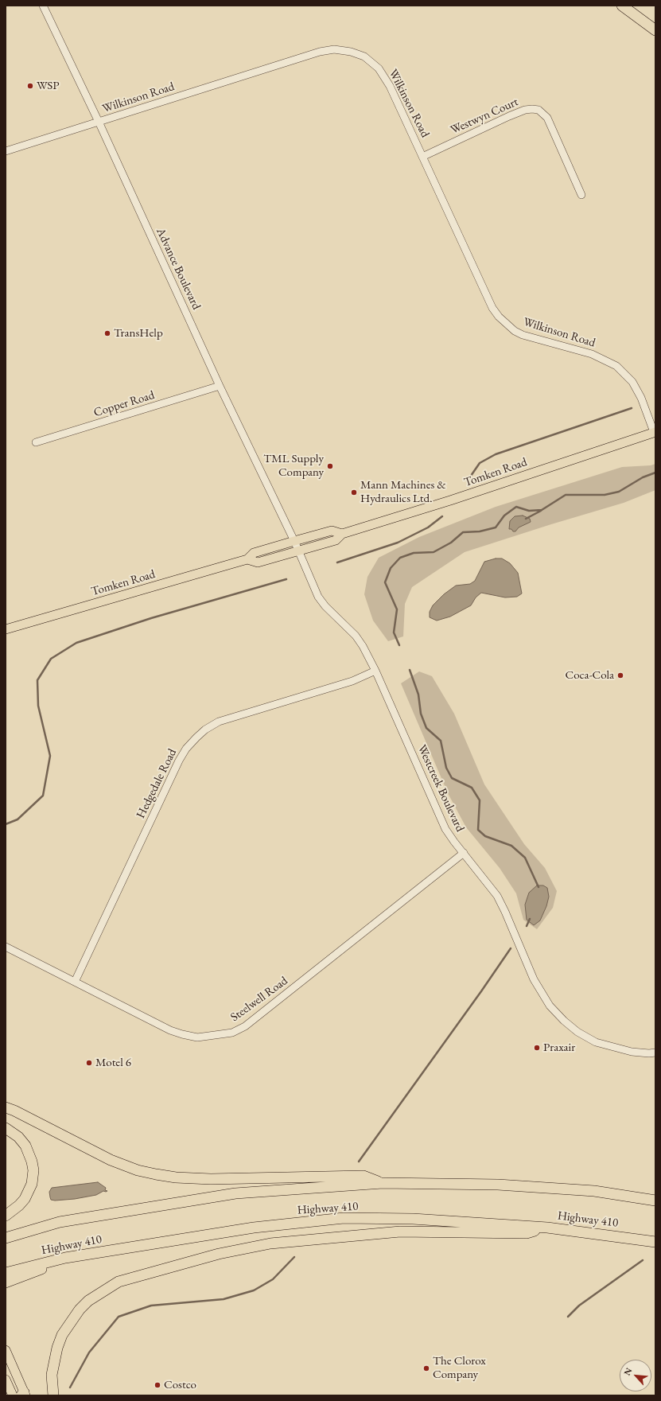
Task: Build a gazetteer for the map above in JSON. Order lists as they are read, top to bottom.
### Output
{
  "streets": {
    "highway": ["Highway 410"],
    "main road": ["Tomken Road"],
    "street": [
      "Wilkinson Road",
      "Westwyn Court",
      "Advance Boulevard",
      "Copper Road",
      "Hedgedale Road",
      "Westcreek Boulevard",
      "Steelwell Road"
    ]
  },
  "crossings": [
    ["Wilkinson Road", "Westwyn Court"],
    ["Wilkinson Road", "Advance Boulevard"],
    ["Wilkinson Road", "Tomken Road"],
    ["Advance Boulevard", "Copper Road"],
    ["Advance Boulevard", "Tomken Road"],
    ["Advance Boulevard", "Westcreek Boulevard"],
    ["Tomken Road", "Westcreek Boulevard"],
    ["Hedgedale Road", "Westcreek Boulevard"],
    ["Hedgedale Road", "Steelwell Road"],
    ["Westcreek Boulevard", "Steelwell Road"]
  ],
  "places": [
    "WSP",
    "TransHelp",
    "TML Supply Company",
    "Mann Machines & Hydraulics Ltd.",
    "Coca-Cola",
    "Praxair",
    "Motel 6",
    "The Clorox Company",
    "Costco"
  ],
  "north": "top left"
}
